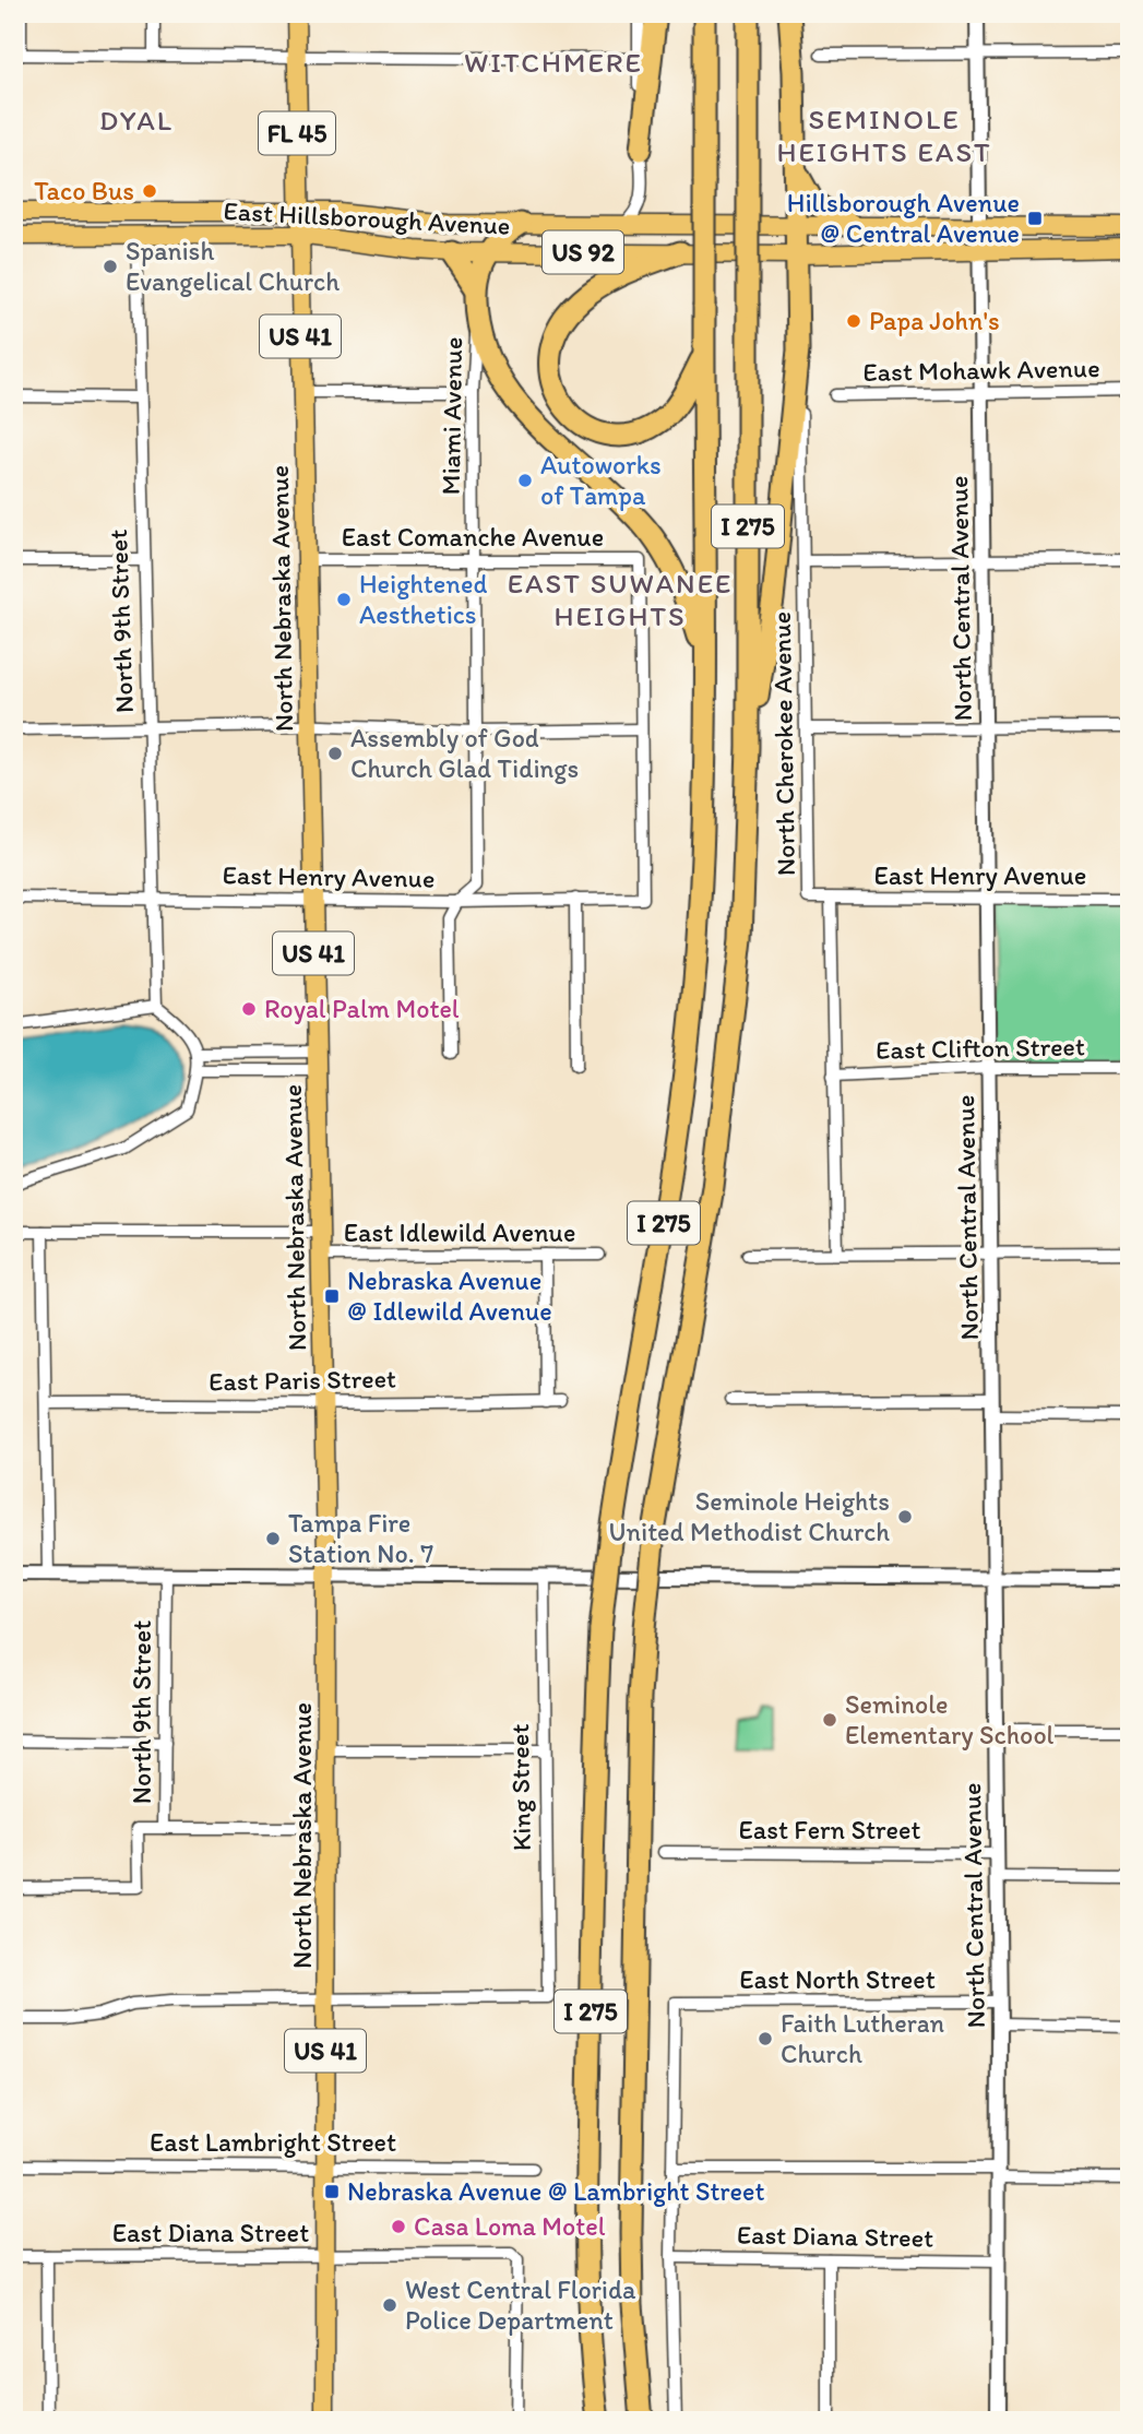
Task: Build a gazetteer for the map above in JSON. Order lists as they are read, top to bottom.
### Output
{
  "streets": {
    "highway": ["I 275"],
    "main road": [
      "FL 45",
      "East Hillsborough Avenue",
      "US 92",
      "US 41",
      "North Nebraska Avenue"
    ],
    "street": [
      "East Mohawk Avenue",
      "Miami Avenue",
      "East Comanche Avenue",
      "North Central Avenue",
      "North 9th Street",
      "North Cherokee Avenue",
      "East Henry Avenue",
      "East Clifton Street",
      "East Idlewild Avenue",
      "East Paris Street",
      "King Street",
      "East Fern Street",
      "East North Street",
      "East Lambright Street",
      "East Diana Street"
    ]
  },
  "crossings": [
    ["East Hillsborough Avenue", "North Nebraska Avenue"],
    ["East Hillsborough Avenue", "North Central Avenue"],
    ["East Hillsborough Avenue", "North 9th Street"],
    ["East Mohawk Avenue", "North Central Avenue"],
    ["Miami Avenue", "East Comanche Avenue"],
    ["Miami Avenue", "East Henry Avenue"],
    ["East Comanche Avenue", "North Nebraska Avenue"],
    ["East Comanche Avenue", "East Henry Avenue"],
    ["North Nebraska Avenue", "East Henry Avenue"],
    ["North Nebraska Avenue", "East Idlewild Avenue"],
    ["North Nebraska Avenue", "East Paris Street"],
    ["North Nebraska Avenue", "King Street"],
    ["North Nebraska Avenue", "East Lambright Street"],
    ["North Nebraska Avenue", "East Diana Street"],
    ["North Central Avenue", "East Henry Avenue"],
    ["North Central Avenue", "East Clifton Street"],
    ["North Central Avenue", "East Fern Street"],
    ["North Central Avenue", "East North Street"],
    ["North Central Avenue", "East Diana Street"],
    ["North 9th Street", "East Henry Avenue"],
    ["North Cherokee Avenue", "East Henry Avenue"],
    ["North Cherokee Avenue", "East Clifton Street"]
  ],
  "districts": [
    "WITCHMERE",
    "SEMINOLE HEIGHTS EAST",
    "DYAL",
    "EAST SUWANEE HEIGHTS"
  ],
  "places": {
    "other": [
      "Taco Bus",
      "Spanish Evangelical Church",
      "Papa John's",
      "Autoworks of Tampa",
      "Heightened Aesthetics",
      "Assembly of God Church Glad Tidings",
      "Royal Palm Motel",
      "Seminole Heights United Methodist Church",
      "Tampa Fire Station No. 7",
      "Seminole Elementary School",
      "Faith Lutheran Church",
      "Casa Loma Motel",
      "West Central Florida Police Department"
    ],
    "transit": ["Hillsborough Avenue @ Central Avenue", "Nebraska Avenue @ Idlewild Avenue", "Nebraska Avenue @ Lambright Street"]
  }
}
